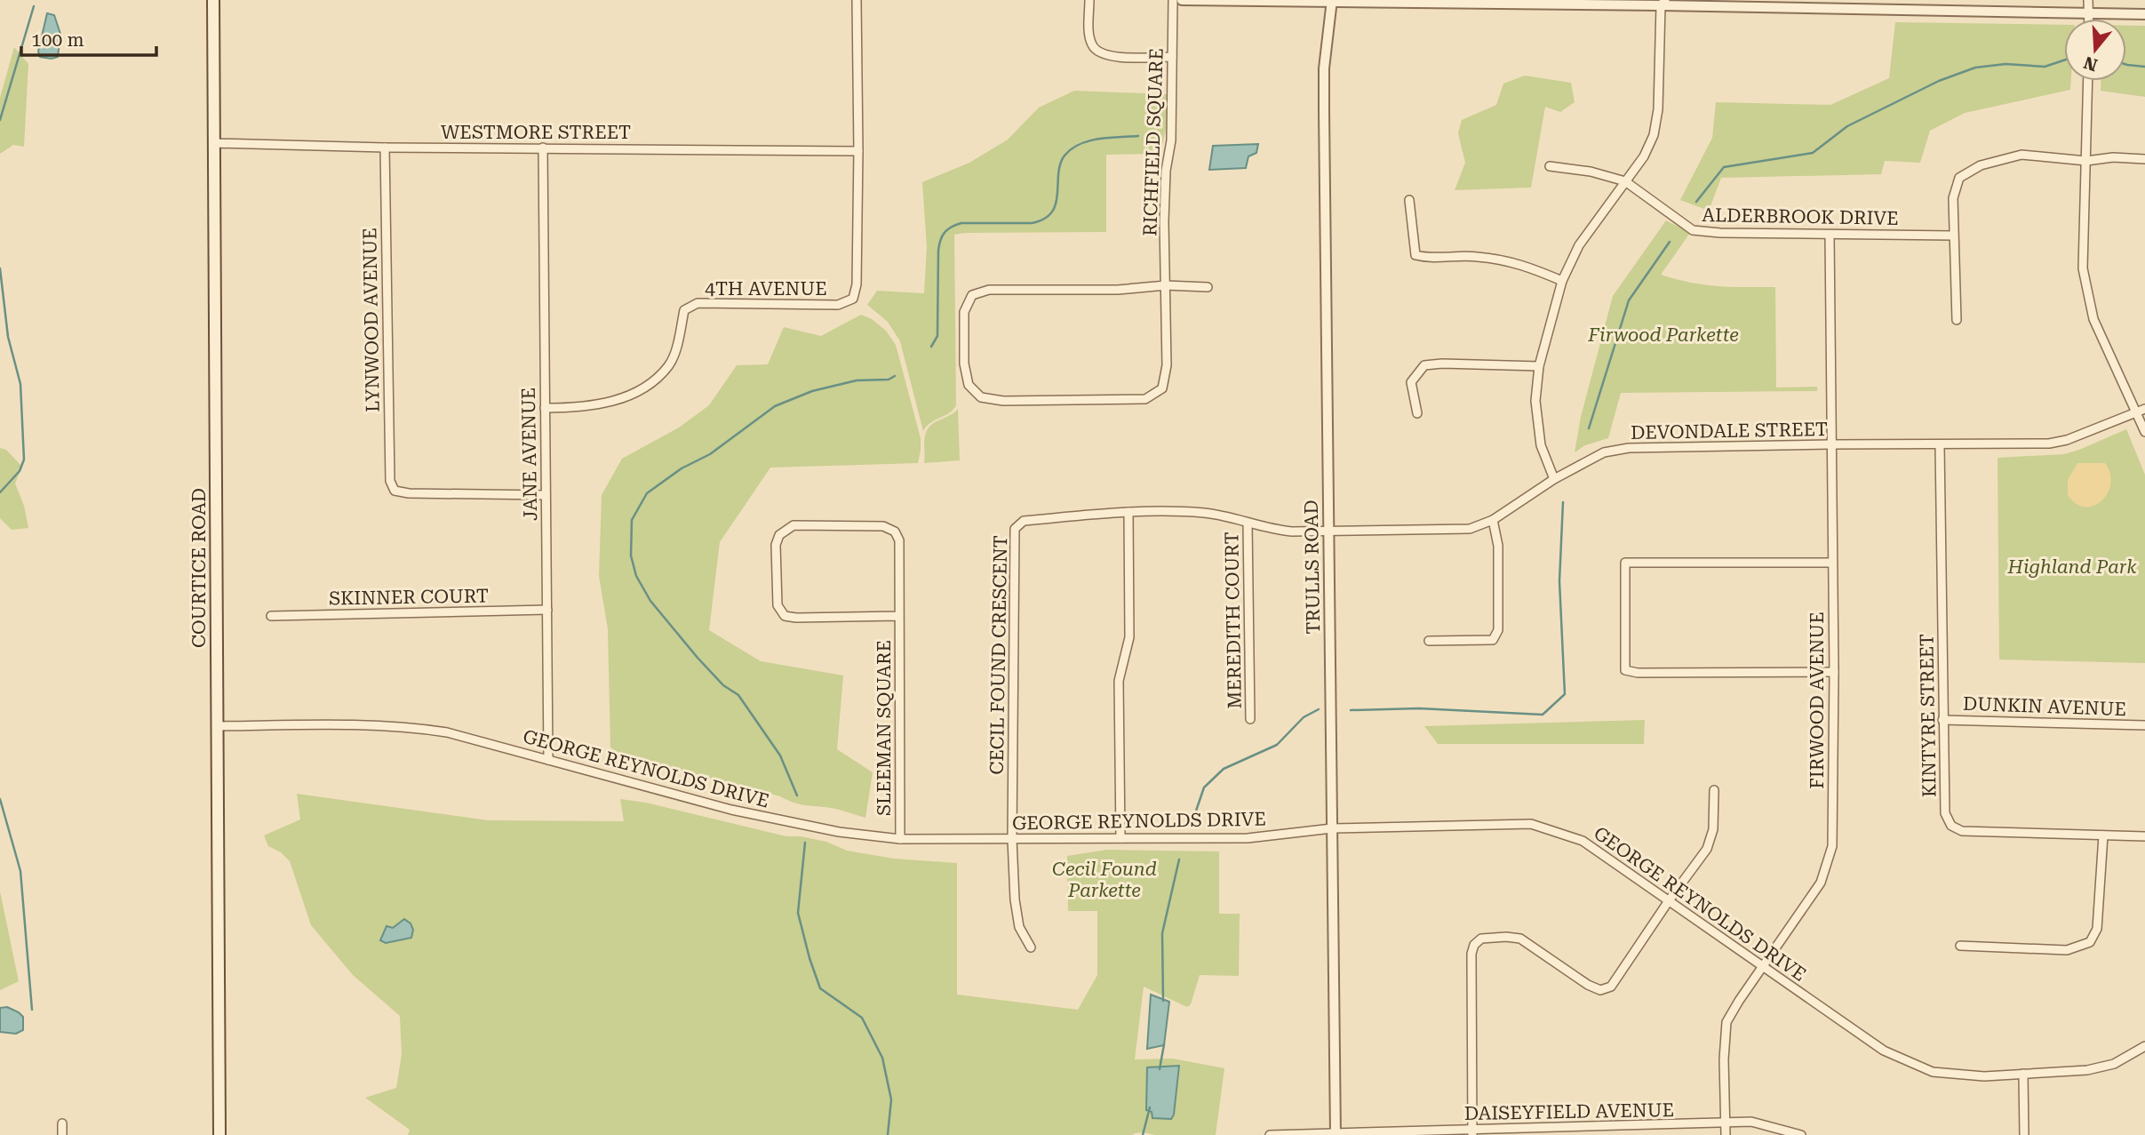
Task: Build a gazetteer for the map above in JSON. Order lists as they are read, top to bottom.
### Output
{
  "streets": {
    "main road": ["COURTICE ROAD"],
    "street": [
      "WESTMORE STREET",
      "RICHFIELD SQUARE",
      "ALDERBROOK DRIVE",
      "4TH AVENUE",
      "LYNWOOD AVENUE",
      "DEVONDALE STREET",
      "JANE AVENUE",
      "TRULLS ROAD",
      "SKINNER COURT",
      "MEREDITH COURT",
      "CECIL FOUND CRESCENT",
      "FIRWOOD AVENUE",
      "DUNKIN AVENUE",
      "KINTYRE STREET",
      "SLEEMAN SQUARE",
      "GEORGE REYNOLDS DRIVE",
      "DAISEYFIELD AVENUE"
    ]
  },
  "crossings": [
    ["WESTMORE STREET", "4TH AVENUE"],
    ["WESTMORE STREET", "LYNWOOD AVENUE"],
    ["WESTMORE STREET", "JANE AVENUE"],
    ["WESTMORE STREET", "COURTICE ROAD"],
    ["ALDERBROOK DRIVE", "FIRWOOD AVENUE"],
    ["4TH AVENUE", "JANE AVENUE"],
    ["LYNWOOD AVENUE", "JANE AVENUE"],
    ["DEVONDALE STREET", "TRULLS ROAD"],
    ["DEVONDALE STREET", "CECIL FOUND CRESCENT"],
    ["DEVONDALE STREET", "FIRWOOD AVENUE"],
    ["DEVONDALE STREET", "KINTYRE STREET"],
    ["JANE AVENUE", "SKINNER COURT"],
    ["JANE AVENUE", "GEORGE REYNOLDS DRIVE"],
    ["TRULLS ROAD", "CECIL FOUND CRESCENT"],
    ["TRULLS ROAD", "GEORGE REYNOLDS DRIVE"],
    ["TRULLS ROAD", "DAISEYFIELD AVENUE"],
    ["COURTICE ROAD", "GEORGE REYNOLDS DRIVE"],
    ["MEREDITH COURT", "CECIL FOUND CRESCENT"],
    ["CECIL FOUND CRESCENT", "GEORGE REYNOLDS DRIVE"],
    ["FIRWOOD AVENUE", "GEORGE REYNOLDS DRIVE"],
    ["FIRWOOD AVENUE", "DAISEYFIELD AVENUE"],
    ["DUNKIN AVENUE", "KINTYRE STREET"],
    ["SLEEMAN SQUARE", "GEORGE REYNOLDS DRIVE"]
  ],
  "parks": ["Firwood Parkette", "Highland Park", "Cecil Found Parkette"],
  "scale_bar": "100 m",
  "north": "bottom"
}
